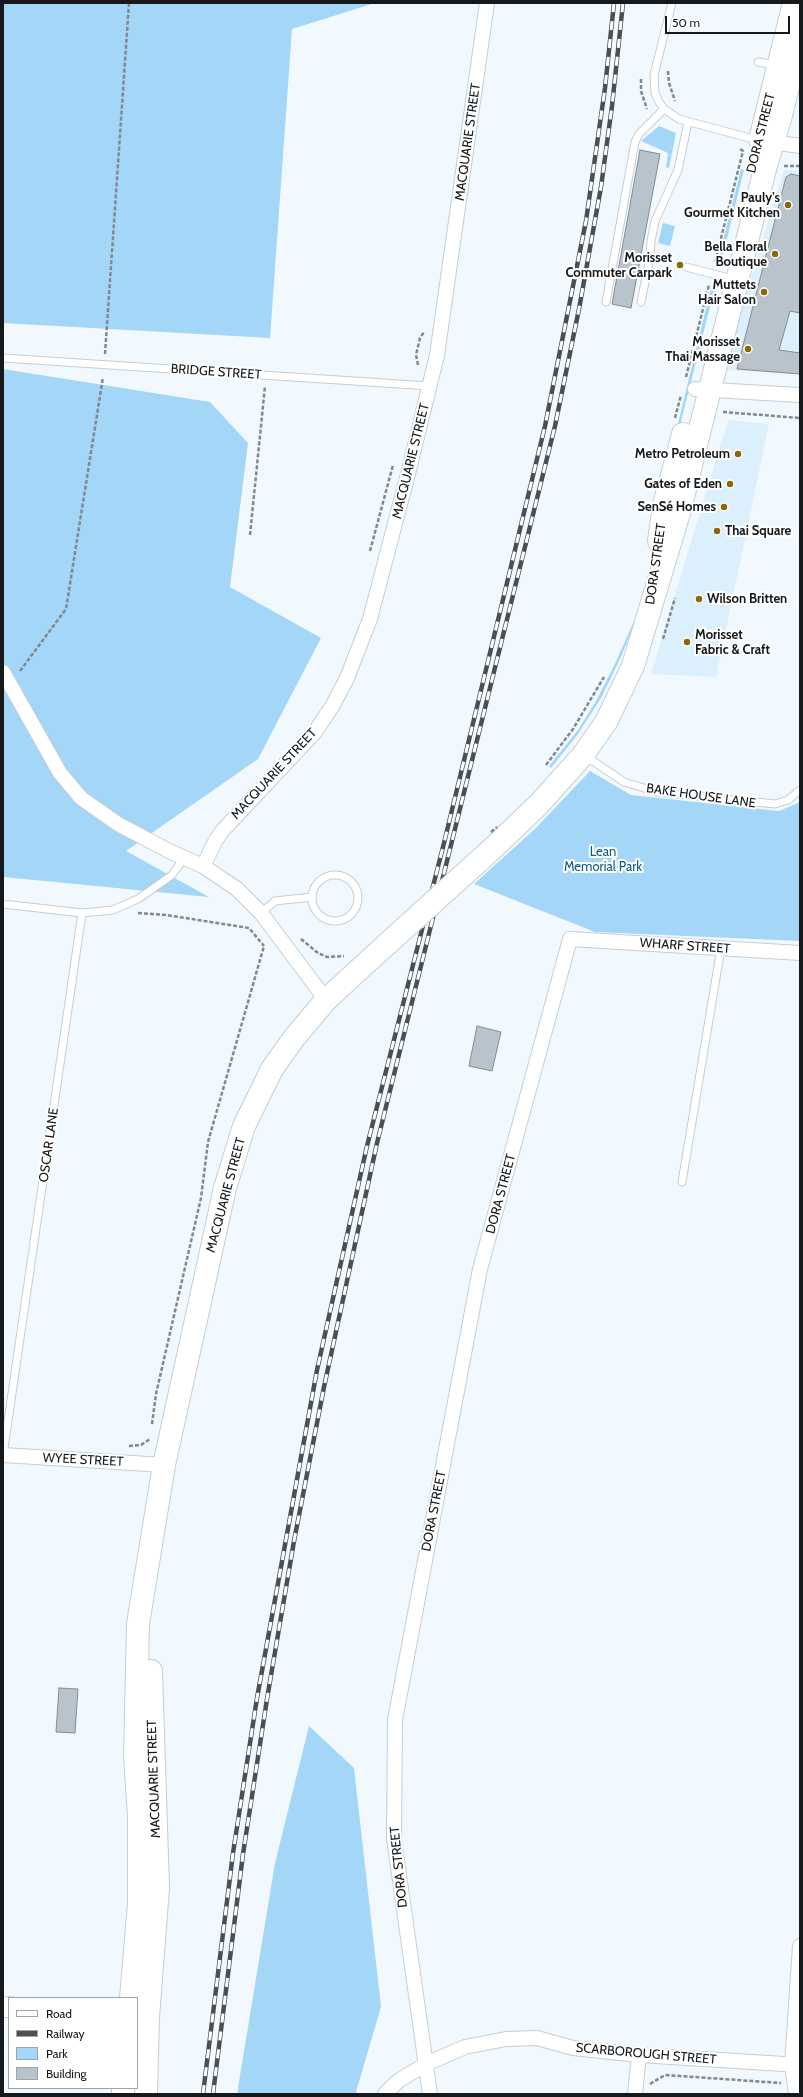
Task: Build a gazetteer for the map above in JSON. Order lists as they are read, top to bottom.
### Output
{
  "streets": {
    "main road": ["DORA STREET", "MACQUARIE STREET"],
    "street": ["WHARF STREET", "WYEE STREET", "SCARBOROUGH STREET"],
    "lane": ["BRIDGE STREET", "BAKE HOUSE LANE", "OSCAR LANE"]
  },
  "crossings": [
    ["DORA STREET", "MACQUARIE STREET"],
    ["DORA STREET", "BAKE HOUSE LANE"],
    ["DORA STREET", "WHARF STREET"],
    ["DORA STREET", "SCARBOROUGH STREET"],
    ["MACQUARIE STREET", "BRIDGE STREET"],
    ["MACQUARIE STREET", "WYEE STREET"],
    ["OSCAR LANE", "WYEE STREET"]
  ],
  "parks": ["Lean Memorial Park"],
  "places": [
    "Pauly's Gourmet Kitchen",
    "Bella Floral Boutique",
    "Morisset Commuter Carpark",
    "Muttets Hair Salon",
    "Morisset Thai Massage",
    "Metro Petroleum",
    "Gates of Eden",
    "SenSé Homes",
    "Thai Square",
    "Wilson Britten",
    "Morisset Fabric & Craft"
  ],
  "legend": [
    "Road",
    "Railway",
    "Park",
    "Building"
  ],
  "scale_bar": "50 m"
}
